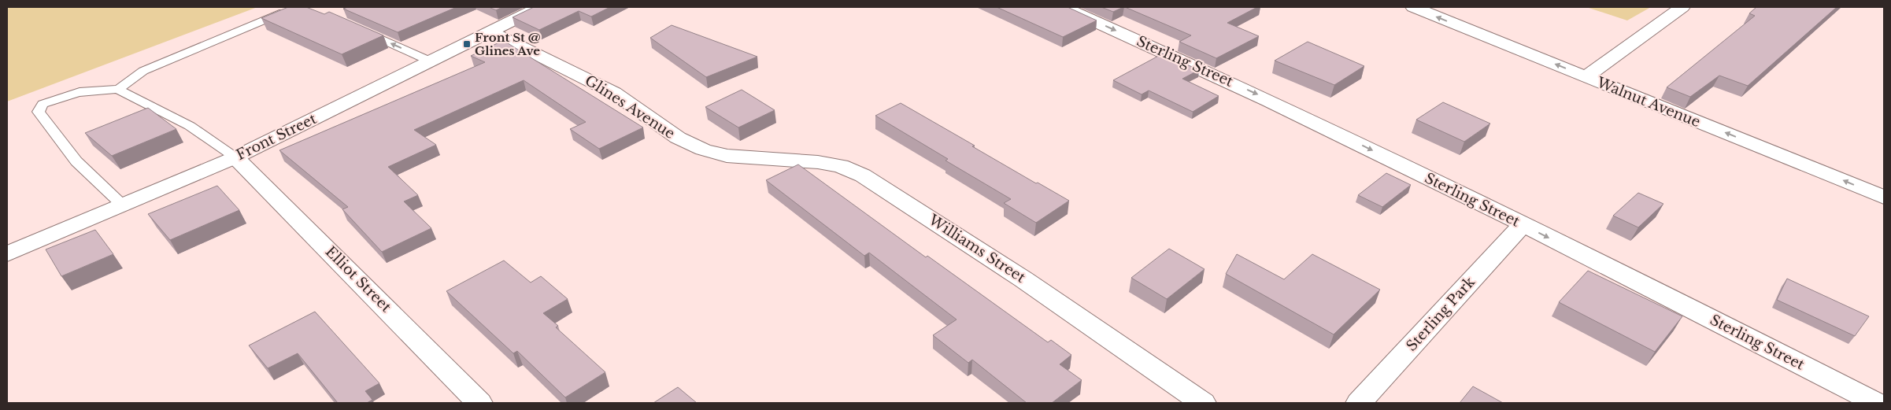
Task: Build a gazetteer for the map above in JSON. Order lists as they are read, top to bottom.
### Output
{
  "streets": {
    "street": [
      "Sterling Street",
      "Walnut Avenue",
      "Glines Avenue",
      "Front Street",
      "Williams Street",
      "Elliot Street",
      "Sterling Park"
    ]
  },
  "crossings": [
    ["Sterling Street", "Sterling Park"],
    ["Glines Avenue", "Front Street"],
    ["Glines Avenue", "Williams Street"],
    ["Front Street", "Elliot Street"]
  ],
  "one_way": ["Sterling Street", "Walnut Avenue"],
  "places": {
    "transit": ["Front St @ Glines Ave"]
  }
}
